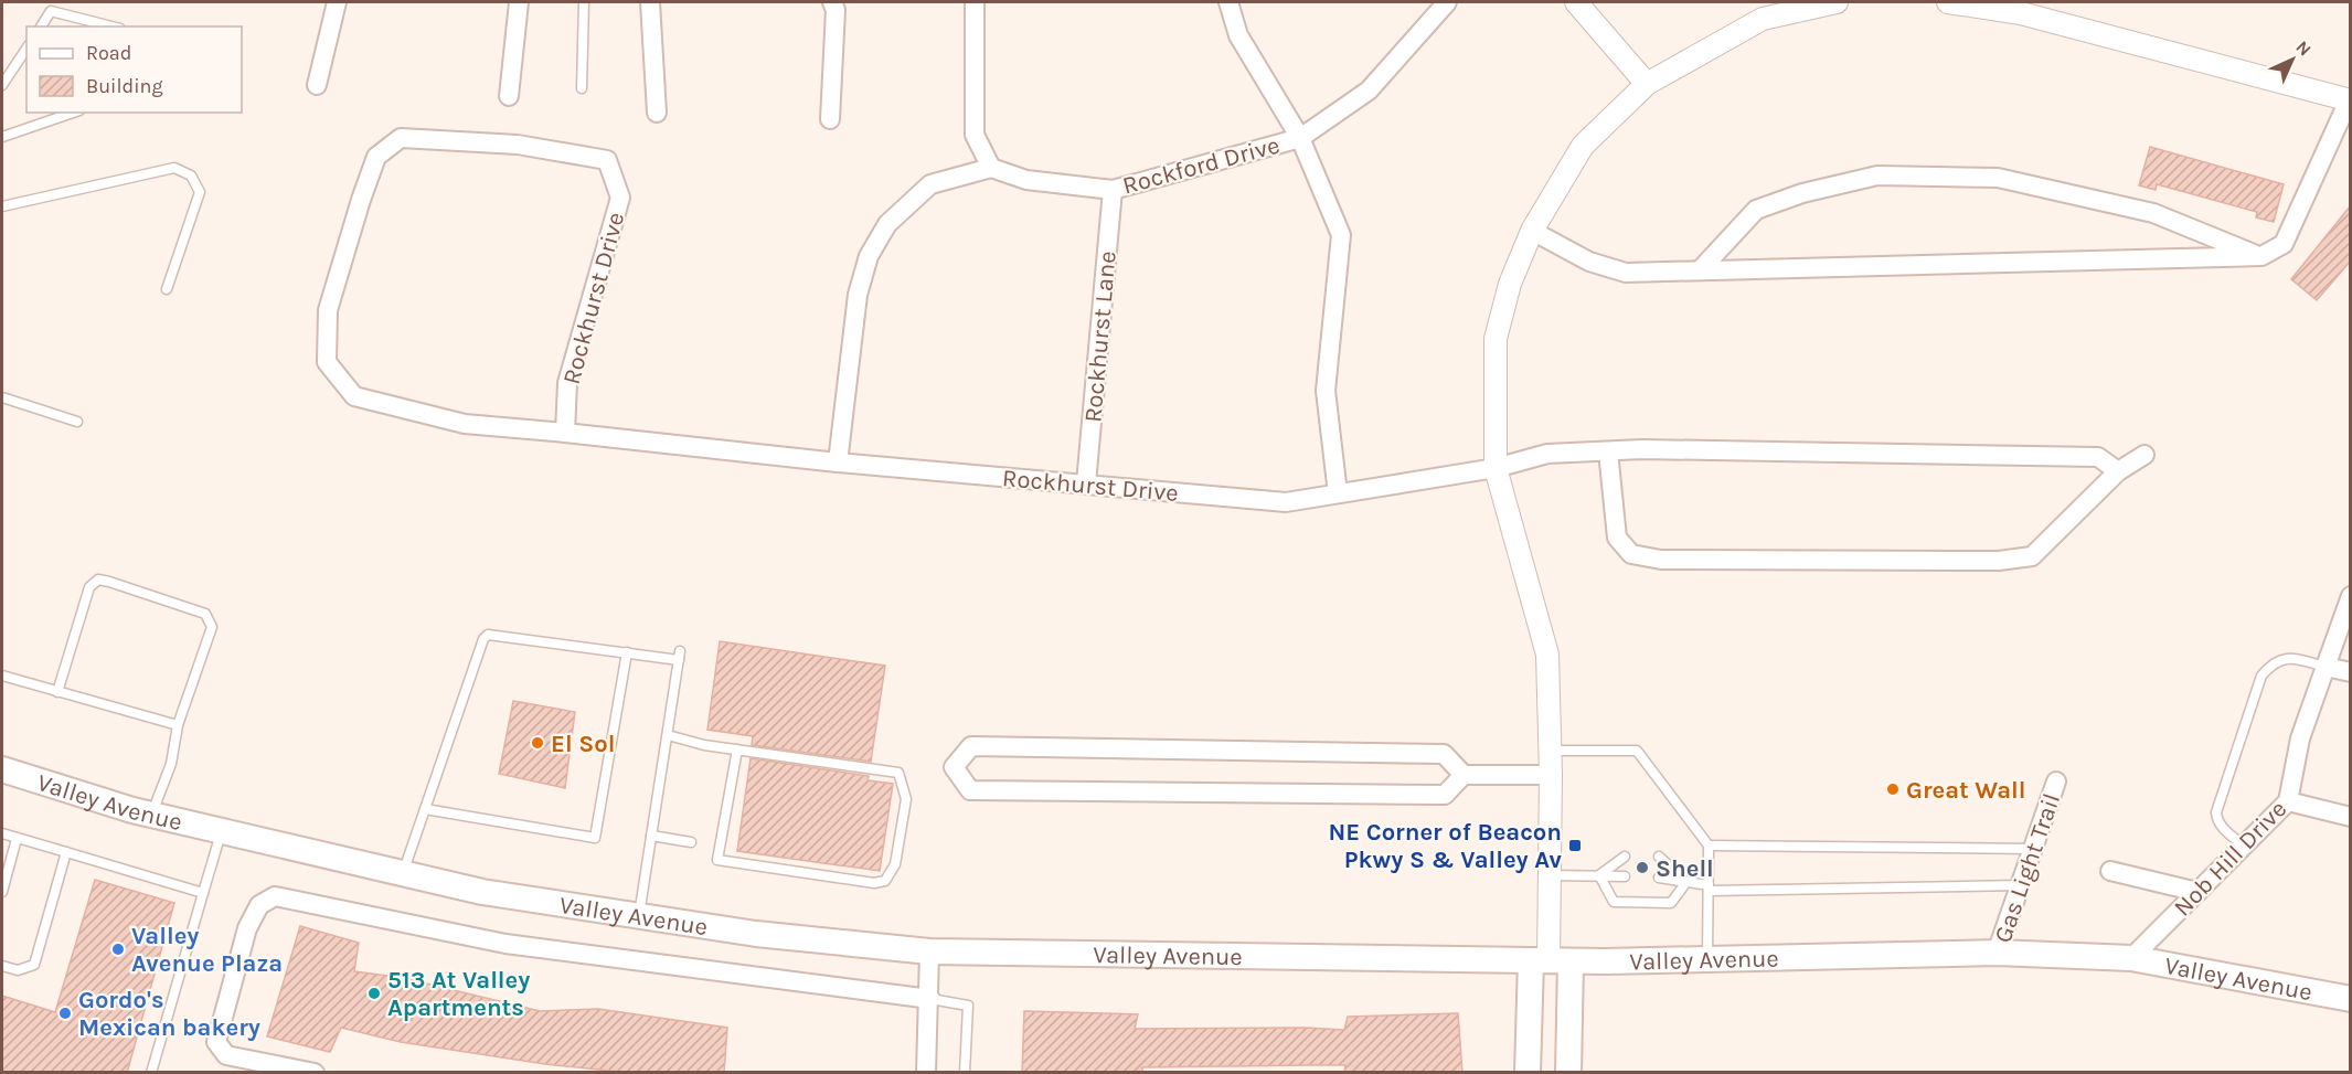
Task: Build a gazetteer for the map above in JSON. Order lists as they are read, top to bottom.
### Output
{
  "streets": {
    "main road": ["Valley Avenue"],
    "street": [
      "Rockford Drive",
      "Rockhurst Drive",
      "Rockhurst Lane",
      "Nob Hill Drive",
      "Gas Light Trail"
    ]
  },
  "crossings": [
    ["Rockford Drive", "Rockhurst Lane"],
    ["Rockhurst Drive", "Rockhurst Lane"],
    ["Valley Avenue", "Nob Hill Drive"],
    ["Valley Avenue", "Gas Light Trail"]
  ],
  "places": {
    "other": [
      "El Sol",
      "Great Wall",
      "Shell",
      "Valley Avenue Plaza",
      "513 At Valley Apartments",
      "Gordo's Mexican bakery"
    ],
    "transit": ["NE Corner of Beacon Pkwy S & Valley Av"]
  },
  "legend": ["Road", "Building"],
  "north": "top right"
}
